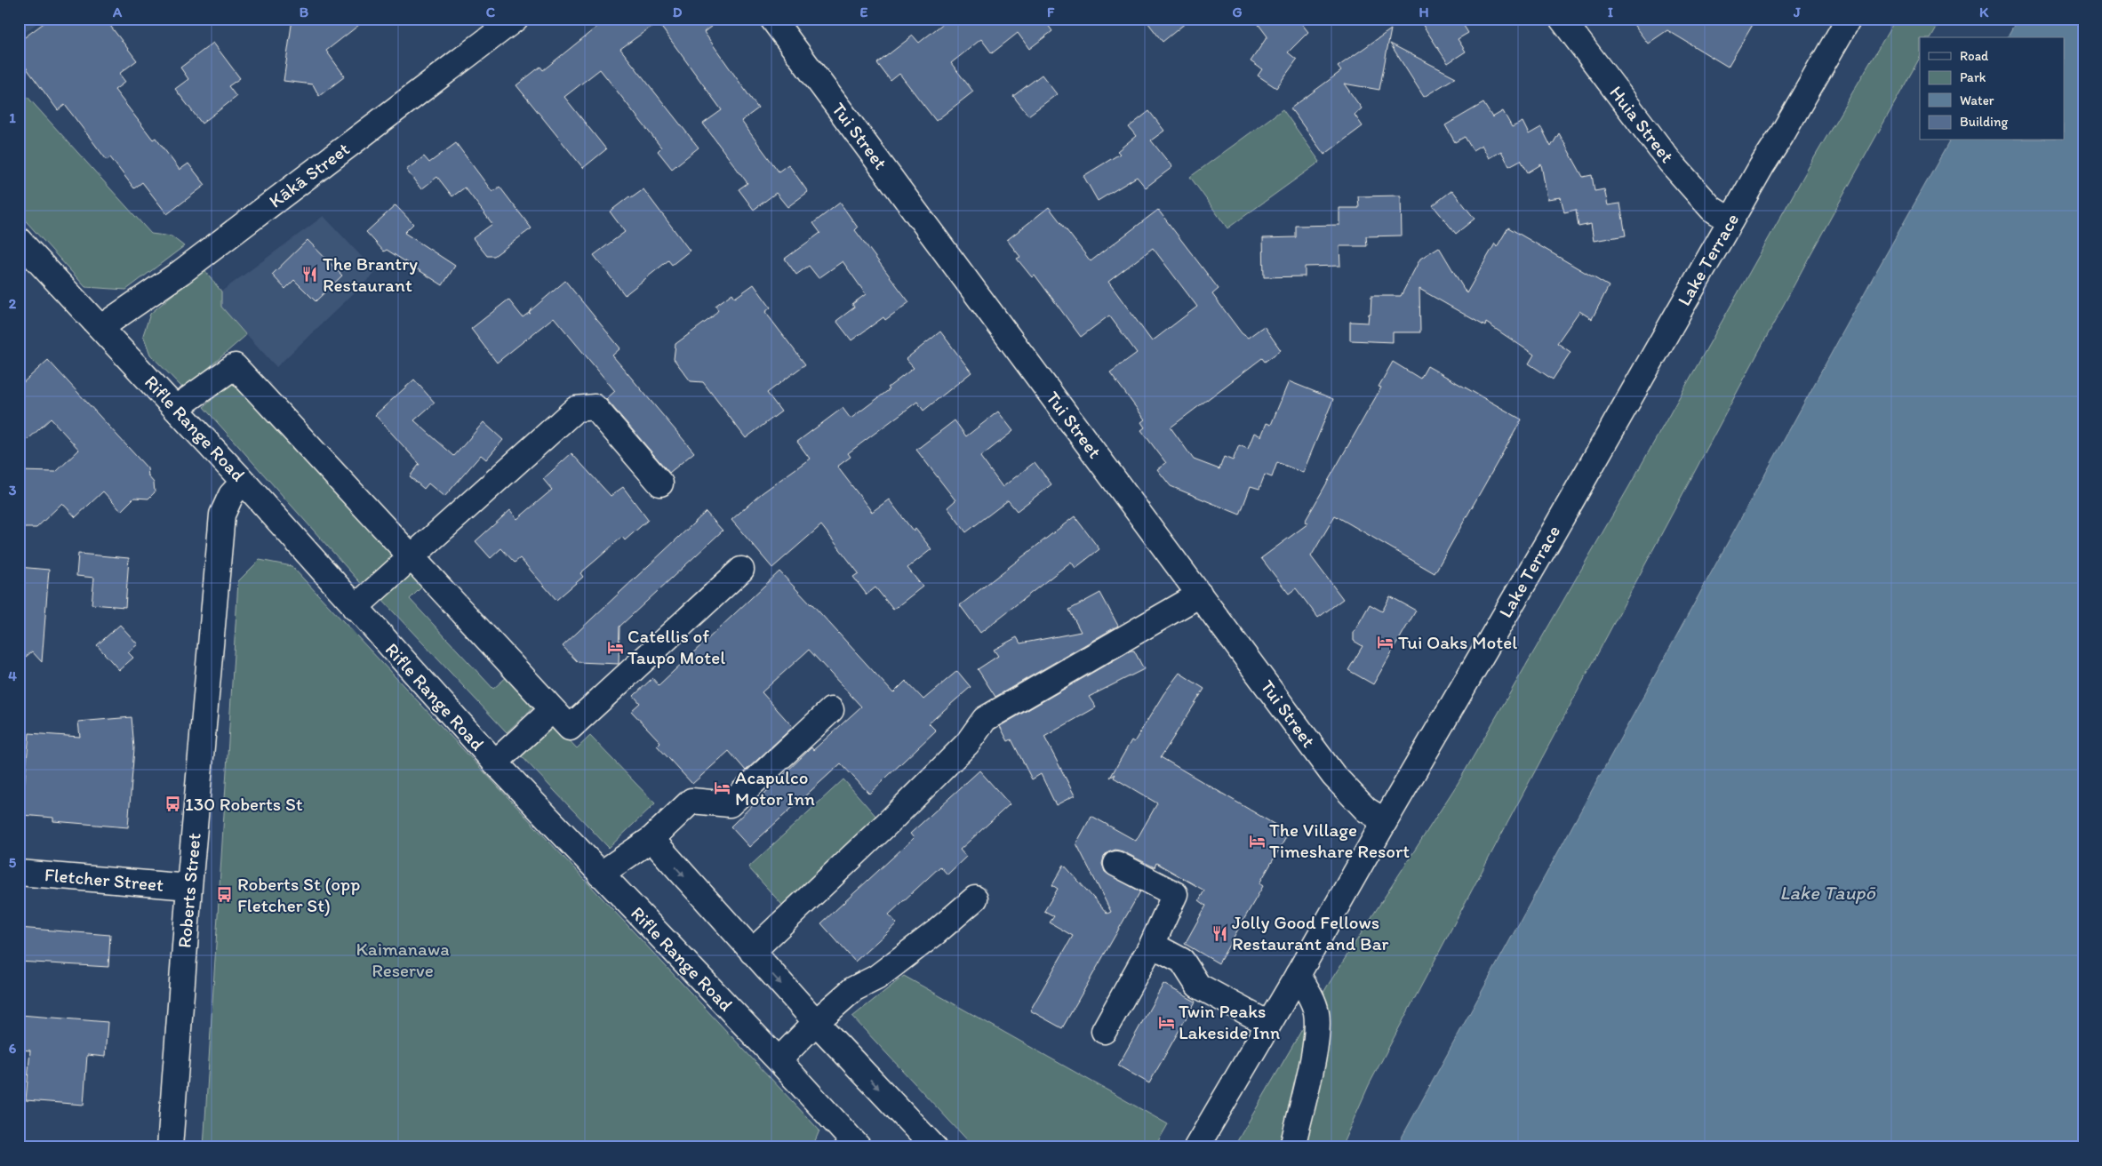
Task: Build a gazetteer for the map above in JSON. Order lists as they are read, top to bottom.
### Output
{
  "streets": {
    "street": [
      "Huia Street",
      "Tui Street",
      "Kākā Street",
      "Lake Terrace",
      "Rifle Range Road",
      "Fletcher Street",
      "Roberts Street"
    ]
  },
  "crossings": [
    ["Huia Street", "Lake Terrace"],
    ["Tui Street", "Lake Terrace"],
    ["Kākā Street", "Rifle Range Road"],
    ["Rifle Range Road", "Roberts Street"],
    ["Fletcher Street", "Roberts Street"]
  ],
  "water": ["Lake Taupō"],
  "parks": ["Kaimanawa Reserve"],
  "places": {
    "restaurant": ["The Brantry Restaurant", "Jolly Good Fellows Restaurant and Bar"],
    "hotel": [
      "Tui Oaks Motel",
      "Catellis of Taupo Motel",
      "Acapulco Motor Inn",
      "The Village Timeshare Resort",
      "Twin Peaks Lakeside Inn"
    ],
    "bus stop": ["130 Roberts St", "Roberts St (opp Fletcher St)"]
  },
  "legend": [
    "Road",
    "Park",
    "Water",
    "Building"
  ],
  "grid": {
    "columns": [
      "A",
      "B",
      "C",
      "D",
      "E",
      "F",
      "G",
      "H",
      "I",
      "J",
      "K"
    ],
    "rows": [
      "1",
      "2",
      "3",
      "4",
      "5",
      "6"
    ]
  }
}
